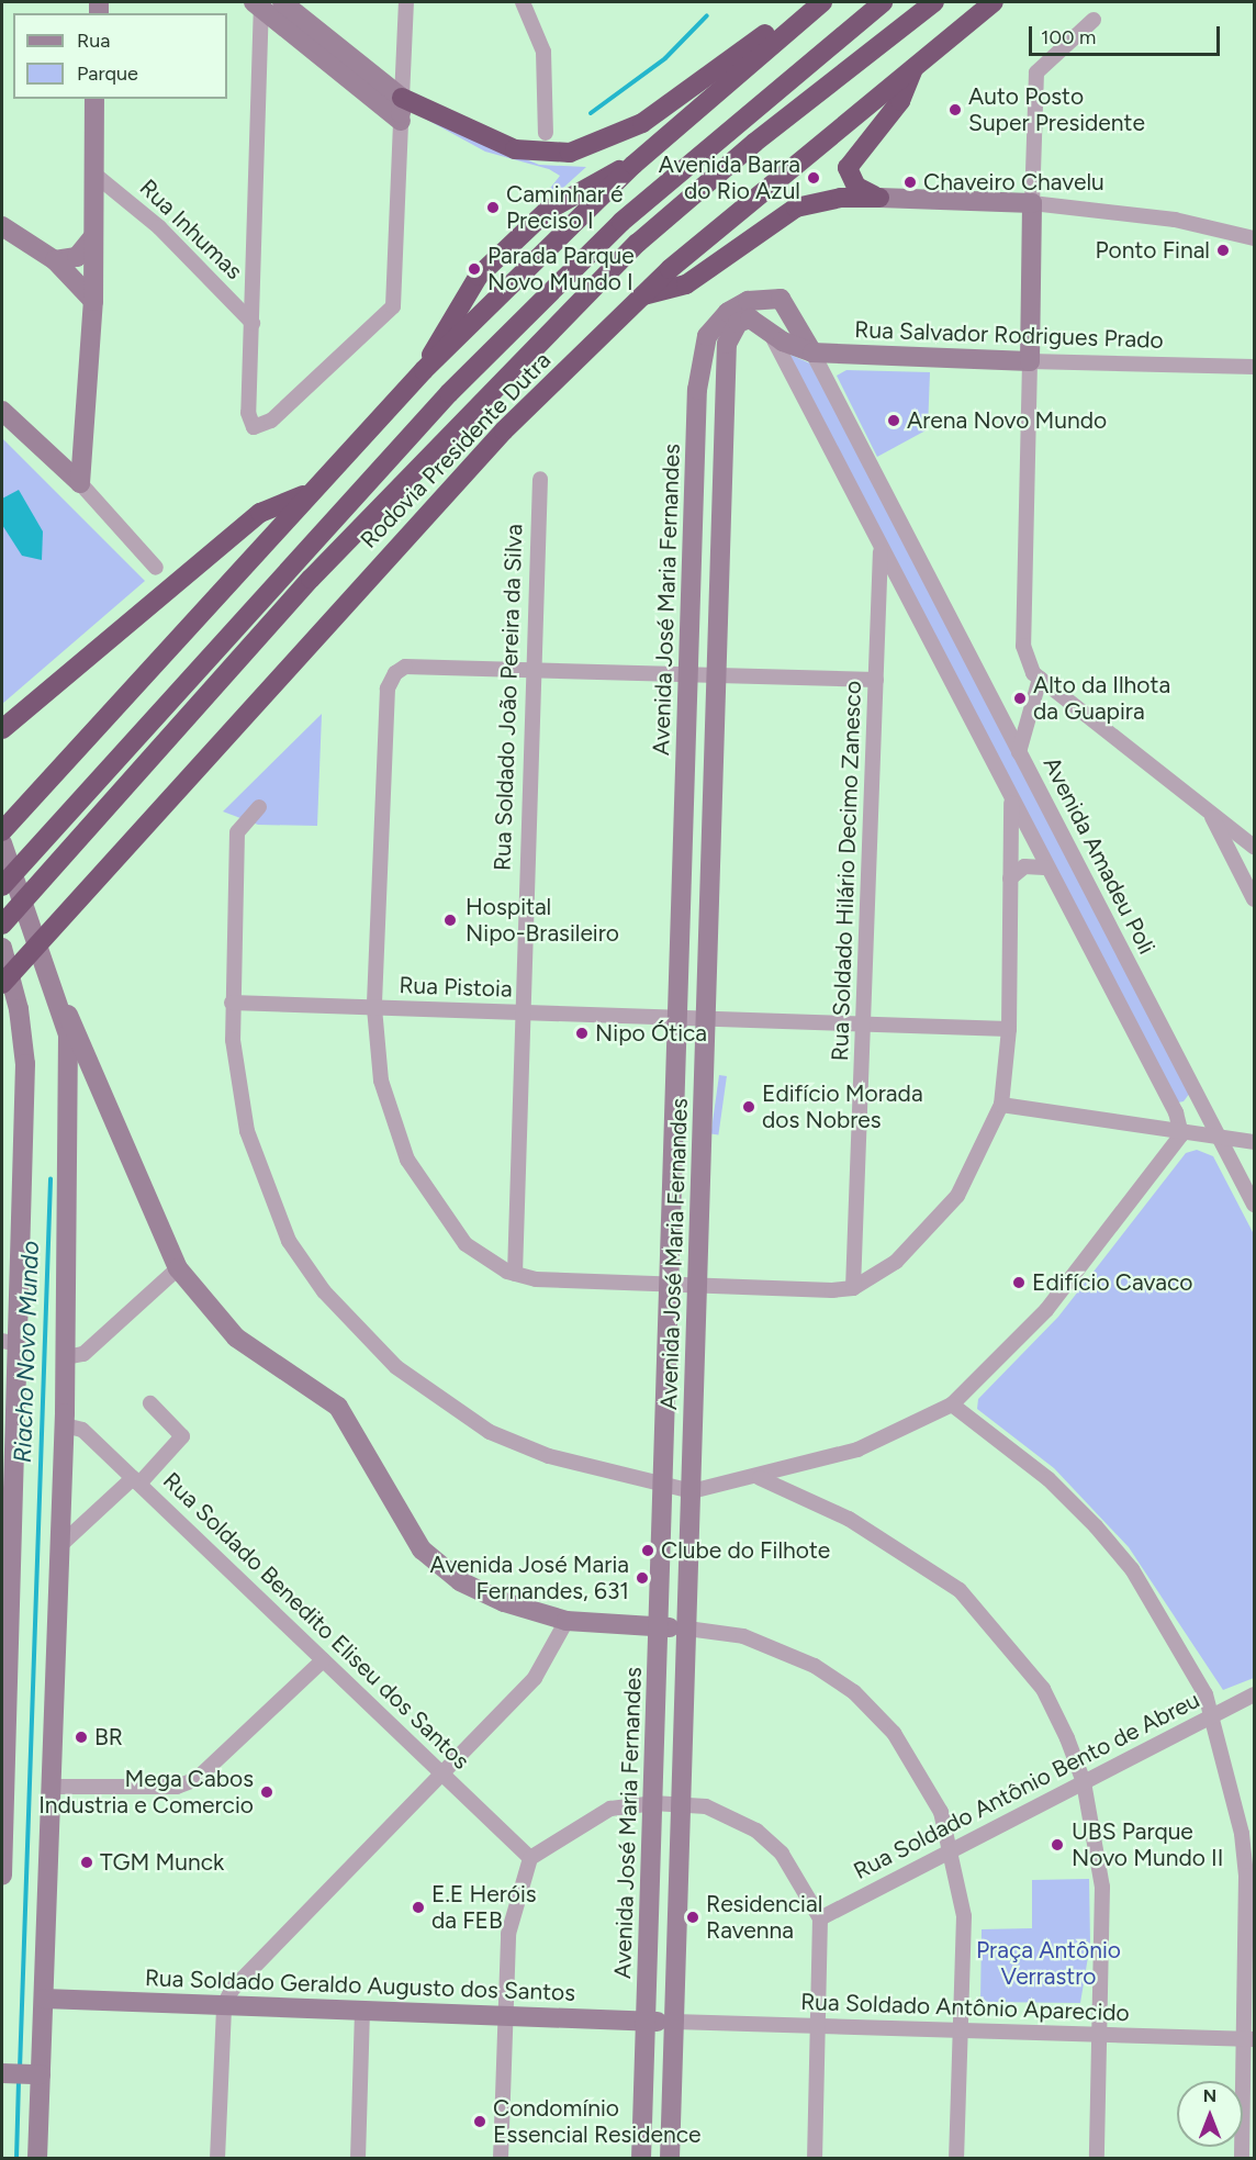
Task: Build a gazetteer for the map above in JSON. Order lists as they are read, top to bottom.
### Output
{
  "streets": {
    "highway": ["Rodovia Presidente Dutra"],
    "main road": ["Rua Salvador Rodrigues Prado", "Avenida José Maria Fernandes", "Rua Soldado Geraldo Augusto dos Santos"],
    "street": [
      "Rua Inhumas",
      "Rua Soldado João Pereira da Silva",
      "Avenida Amadeu Poli",
      "Rua Soldado Hilário Decimo Zanesco",
      "Rua Pistoia",
      "Rua Soldado Benedito Eliseu dos Santos",
      "Rua Soldado Antônio Bento de Abreu",
      "Rua Soldado Antônio Aparecido"
    ]
  },
  "crossings": [
    ["Rua Salvador Rodrigues Prado", "Avenida José Maria Fernandes"],
    ["Rua Salvador Rodrigues Prado", "Avenida Amadeu Poli"],
    ["Avenida José Maria Fernandes", "Avenida Amadeu Poli"],
    ["Avenida José Maria Fernandes", "Rua Pistoia"],
    ["Avenida José Maria Fernandes", "Rua Soldado Geraldo Augusto dos Santos"],
    ["Avenida José Maria Fernandes", "Rua Soldado Antônio Aparecido"],
    ["Rua Soldado João Pereira da Silva", "Rua Pistoia"],
    ["Rua Soldado Geraldo Augusto dos Santos", "Rua Soldado Antônio Aparecido"]
  ],
  "water": ["Riacho Novo Mundo"],
  "parks": ["Praça Antônio Verrastro"],
  "places": [
    "Auto Posto Super Presidente",
    "Avenida Barra do Rio Azul",
    "Chaveiro Chavelu",
    "Caminhar é Preciso I",
    "Ponto Final",
    "Parada Parque Novo Mundo I",
    "Arena Novo Mundo",
    "Alto da Ilhota da Guapira",
    "Hospital Nipo-Brasileiro",
    "Nipo Ótica",
    "Edifício Morada dos Nobres",
    "Edifício Cavaco",
    "Clube do Filhote",
    "Avenida José Maria Fernandes, 631",
    "BR",
    "Mega Cabos Industria e Comercio",
    "UBS Parque Novo Mundo II",
    "TGM Munck",
    "E.E Heróis da FEB",
    "Residencial Ravenna",
    "Condomínio Essencial Residence"
  ],
  "legend": ["Rua", "Parque"],
  "scale_bar": "100 m",
  "north": "top"
}
